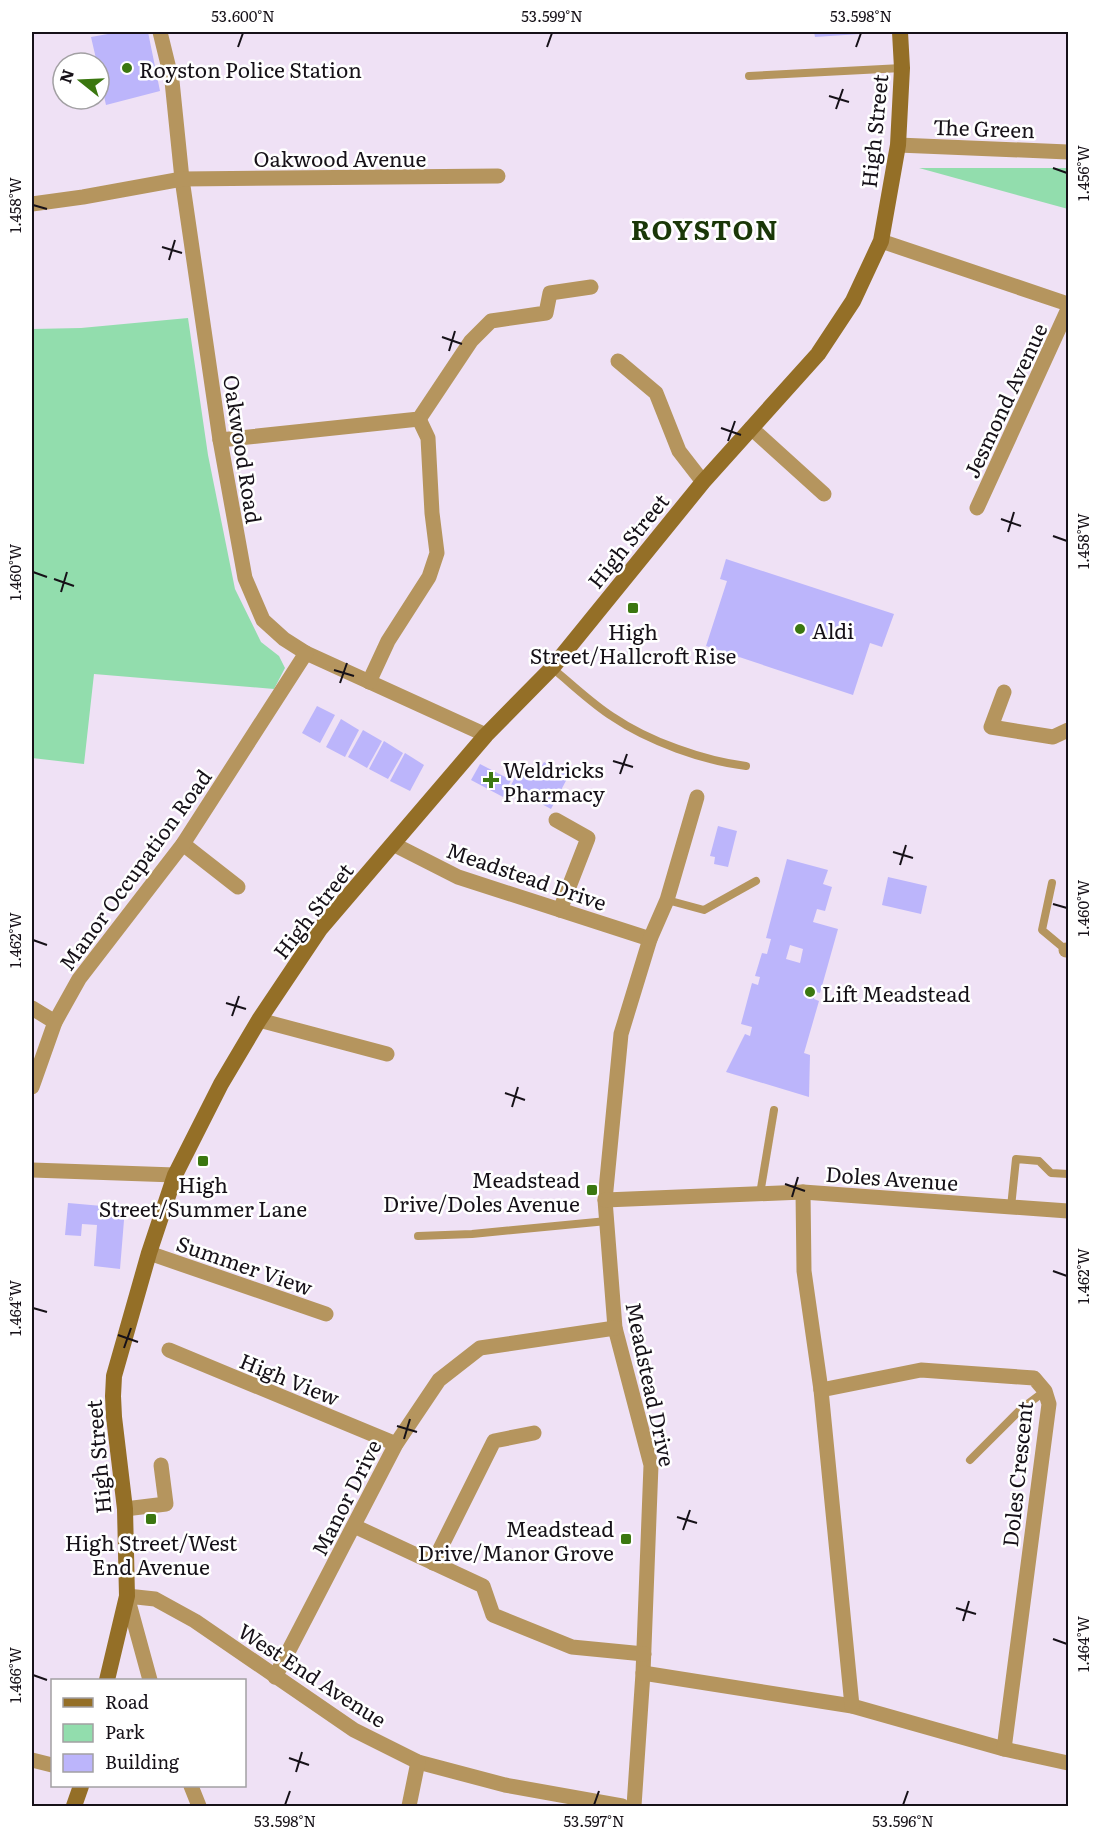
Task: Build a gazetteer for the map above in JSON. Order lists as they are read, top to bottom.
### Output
{
  "streets": {
    "main road": ["High Street"],
    "street": [
      "The Green",
      "Oakwood Avenue",
      "Jesmond Avenue",
      "Oakwood Road",
      "Manor Occupation Road",
      "Meadstead Drive",
      "Doles Avenue",
      "Summer View",
      "High View",
      "Doles Crescent",
      "Manor Drive",
      "West End Avenue"
    ]
  },
  "crossings": [
    ["The Green", "High Street"],
    ["High Street", "Oakwood Road"],
    ["High Street", "Meadstead Drive"],
    ["High Street", "Summer View"],
    ["High Street", "West End Avenue"],
    ["Oakwood Avenue", "Oakwood Road"],
    ["Oakwood Road", "Manor Occupation Road"],
    ["Meadstead Drive", "Doles Avenue"],
    ["Meadstead Drive", "Manor Drive"],
    ["High View", "Manor Drive"],
    ["Manor Drive", "West End Avenue"]
  ],
  "districts": ["ROYSTON"],
  "places": {
    "other": ["Royston Police Station", "Aldi", "Lift Meadstead"],
    "transit": [
      "High Street/Hallcroft Rise",
      "High Street/Summer Lane",
      "Meadstead Drive/Doles Avenue",
      "High Street/West End Avenue",
      "Meadstead Drive/Manor Grove"
    ],
    "health": ["Weldricks Pharmacy"]
  },
  "legend": ["Road", "Park", "Building"],
  "north": "left",
  "coordinates": [
    "53.600°N",
    "53.599°N",
    "53.598°N",
    "1.456°W",
    "1.458°W",
    "1.460°W",
    "1.462°W",
    "1.464°W",
    "1.466°W",
    "53.597°N",
    "53.596°N"
  ]
}
